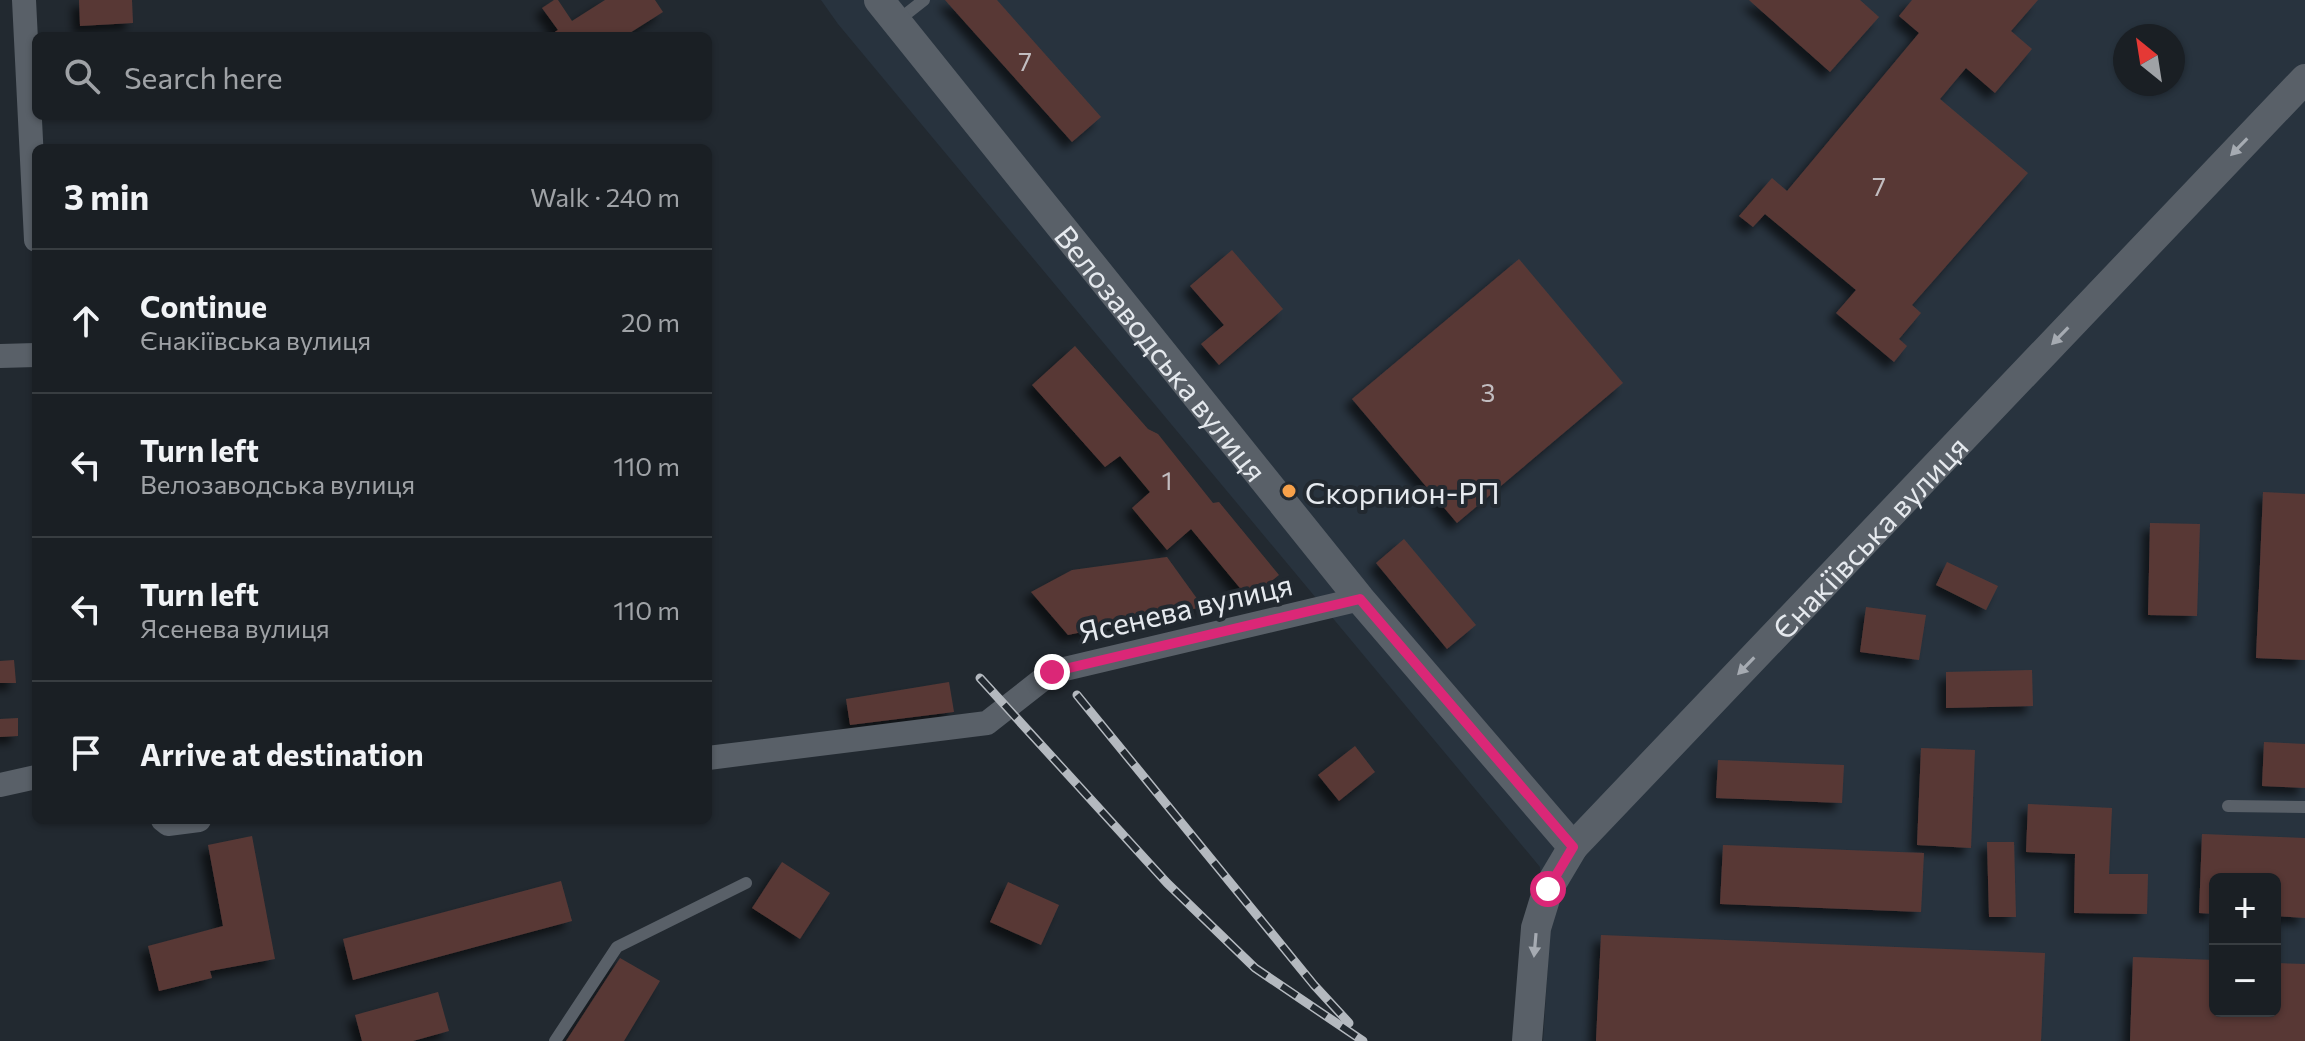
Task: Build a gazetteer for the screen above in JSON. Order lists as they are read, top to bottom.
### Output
{
  "streets": {
    "street": ["Велозаводська вулиця", "Єнакіївська вулиця", "Ясенева вулиця"]
  },
  "crossings": [
    ["Велозаводська вулиця", "Єнакіївська вулиця"],
    ["Велозаводська вулиця", "Ясенева вулиця"]
  ],
  "one_way": ["Єнакіївська вулиця"],
  "places": ["Скорпион-РП"],
  "house_numbers": [
    "7",
    "7",
    "3",
    "1"
  ],
  "north": "top left",
  "page": {
    "search": "Search here",
    "heading": ["3 min", "Walk · 240 m"],
    "list": [
      ["Continue", "Єнакіївська вулиця", "20 m"],
      ["Turn left", "Велозаводська вулиця", "110 m"],
      ["Turn left", "Ясенева вулиця", "110 m"],
      "Arrive at destination"
    ],
    "map_buttons": ["+", "−"]
  }
}
